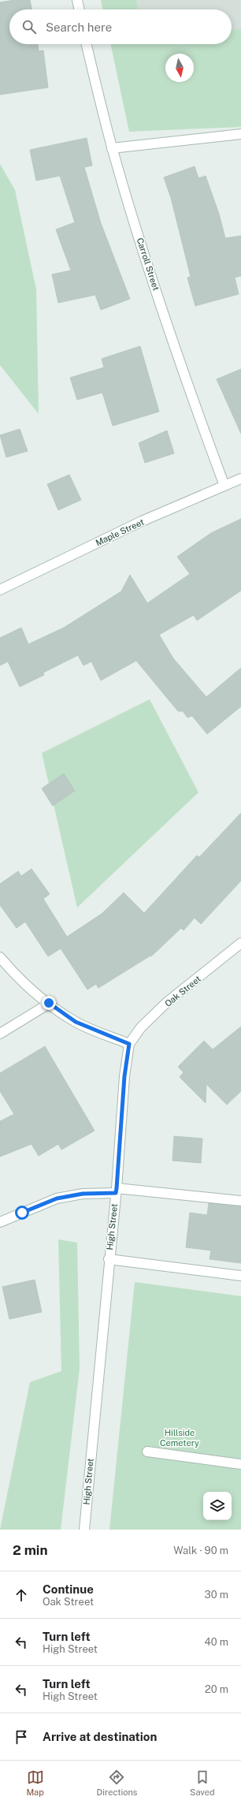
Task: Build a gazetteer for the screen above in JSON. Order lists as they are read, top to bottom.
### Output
{
  "streets": {
    "street": [
      "Carroll Street",
      "Maple Street",
      "Oak Street",
      "High Street"
    ]
  },
  "crossings": [
    ["Carroll Street", "Maple Street"],
    ["Oak Street", "High Street"]
  ],
  "parks": ["Hillside Cemetery"],
  "north": "bottom",
  "page": {
    "search": "Search here",
    "heading": ["2 min", "Walk · 90 m"],
    "list": [
      ["Continue", "Oak Street", "30 m"],
      ["Turn left", "High Street", "40 m"],
      ["Turn left", "High Street", "20 m"],
      "Arrive at destination"
    ],
    "nav": ["Map", "Directions", "Saved"]
  }
}
